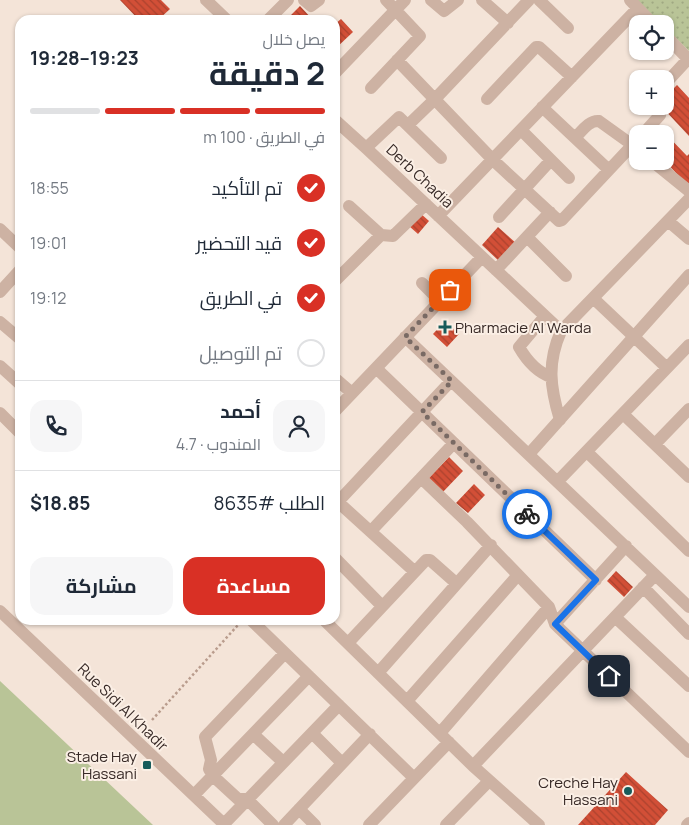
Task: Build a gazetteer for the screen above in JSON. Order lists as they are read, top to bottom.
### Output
{
  "streets": {
    "street": ["Derb Chadia", "Rue Sidi Al Khadir"]
  },
  "places": {
    "health": ["Pharmacie Al Warda"],
    "transit": ["Stade Hay Hassani"],
    "other": ["Creche Hay Hassani"]
  },
  "page": {
    "map_buttons": ["+", "−"],
    "heading": ["2 دقيقة", "يصل خلال", "19:23–19:28"],
    "panel": [
      "أحمد",
      "المندوب · 4.7",
      "الطلب #8635",
      "$18.85"
    ],
    "bar": "في الطريق · 100 m",
    "list": [
      ["تم التأكيد", "18:55"],
      ["قيد التحضير", "19:01"],
      ["في الطريق", "19:12"],
      "تم التوصيل"
    ],
    "buttons": ["مساعدة", "مشاركة"]
  }
}
